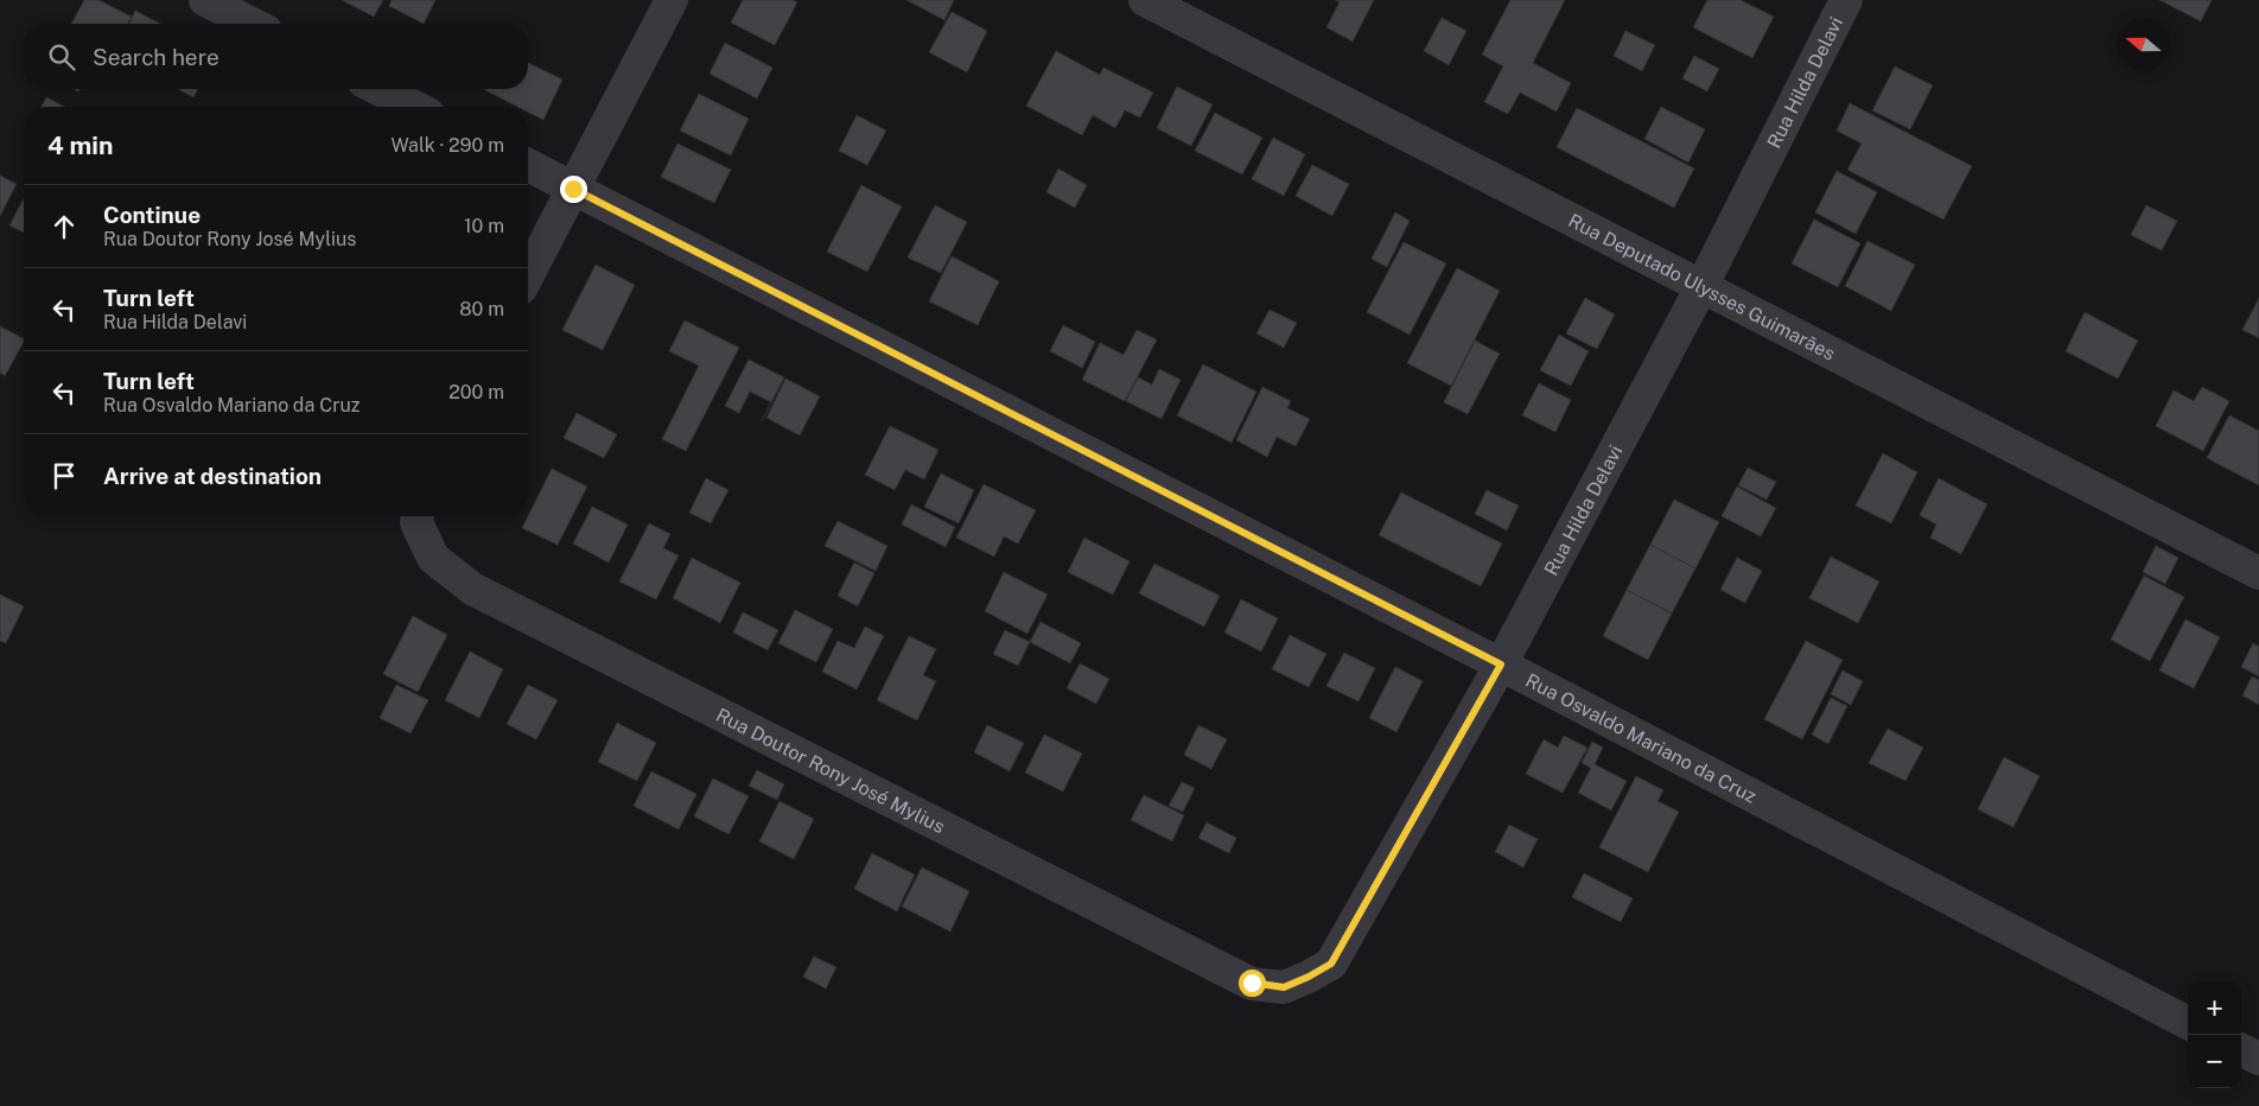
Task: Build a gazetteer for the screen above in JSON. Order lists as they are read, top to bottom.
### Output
{
  "streets": {
    "street": [
      "Rua Hilda Delavi",
      "Rua Deputado Ulysses Guimarães",
      "Rua Osvaldo Mariano da Cruz",
      "Rua Doutor Rony José Mylius"
    ]
  },
  "crossings": [
    ["Rua Hilda Delavi", "Rua Deputado Ulysses Guimarães"],
    ["Rua Hilda Delavi", "Rua Osvaldo Mariano da Cruz"],
    ["Rua Hilda Delavi", "Rua Doutor Rony José Mylius"]
  ],
  "north": "left",
  "page": {
    "search": "Search here",
    "heading": ["4 min", "Walk · 290 m"],
    "list": [
      ["Continue", "Rua Doutor Rony José Mylius", "10 m"],
      ["Turn left", "Rua Hilda Delavi", "80 m"],
      ["Turn left", "Rua Osvaldo Mariano da Cruz", "200 m"],
      "Arrive at destination"
    ],
    "map_buttons": ["+", "−"]
  }
}
